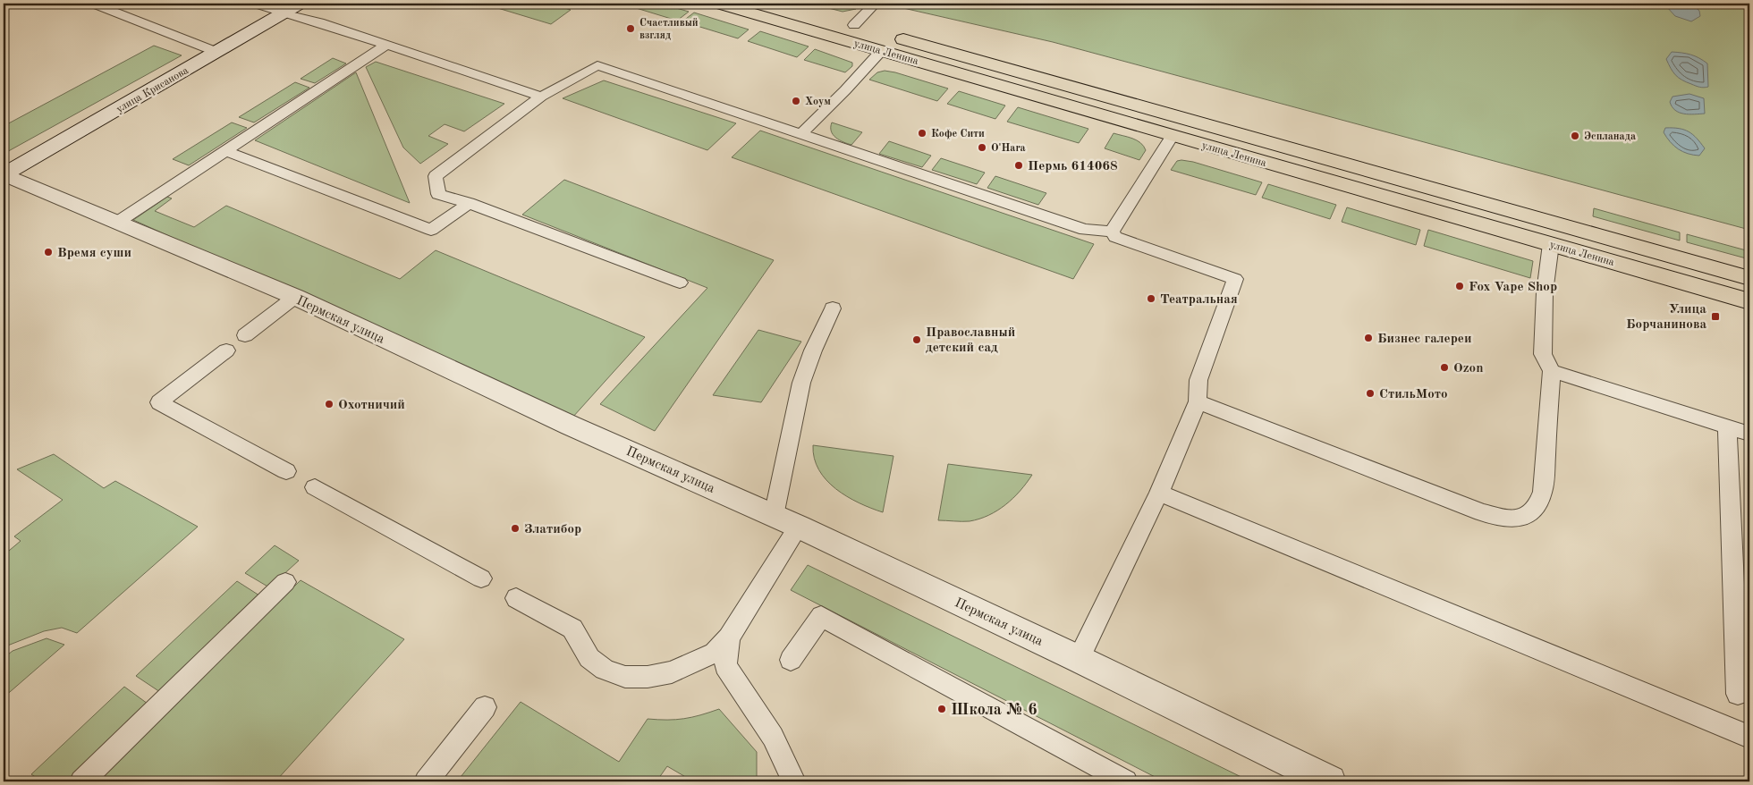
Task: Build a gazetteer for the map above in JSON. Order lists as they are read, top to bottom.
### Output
{
  "streets": {
    "main road": ["улица Ленина"],
    "street": ["улица Крисанова", "Пермская улица"]
  },
  "crossings": [
    ["улица Крисанова", "Пермская улица"]
  ],
  "places": {
    "other": [
      "Счастливый взгляд",
      "Хоум",
      "Кофе Сити",
      "Эспланада",
      "O'Hara",
      "Пермь 614068",
      "Время суши",
      "Fox Vape Shop",
      "Театральная",
      "Бизнес галереи",
      "Православный детский сад",
      "Ozon",
      "СтильМото",
      "Охотничий",
      "Златибор",
      "Школа № 6"
    ],
    "transit": ["Улица Борчанинова"]
  }
}
